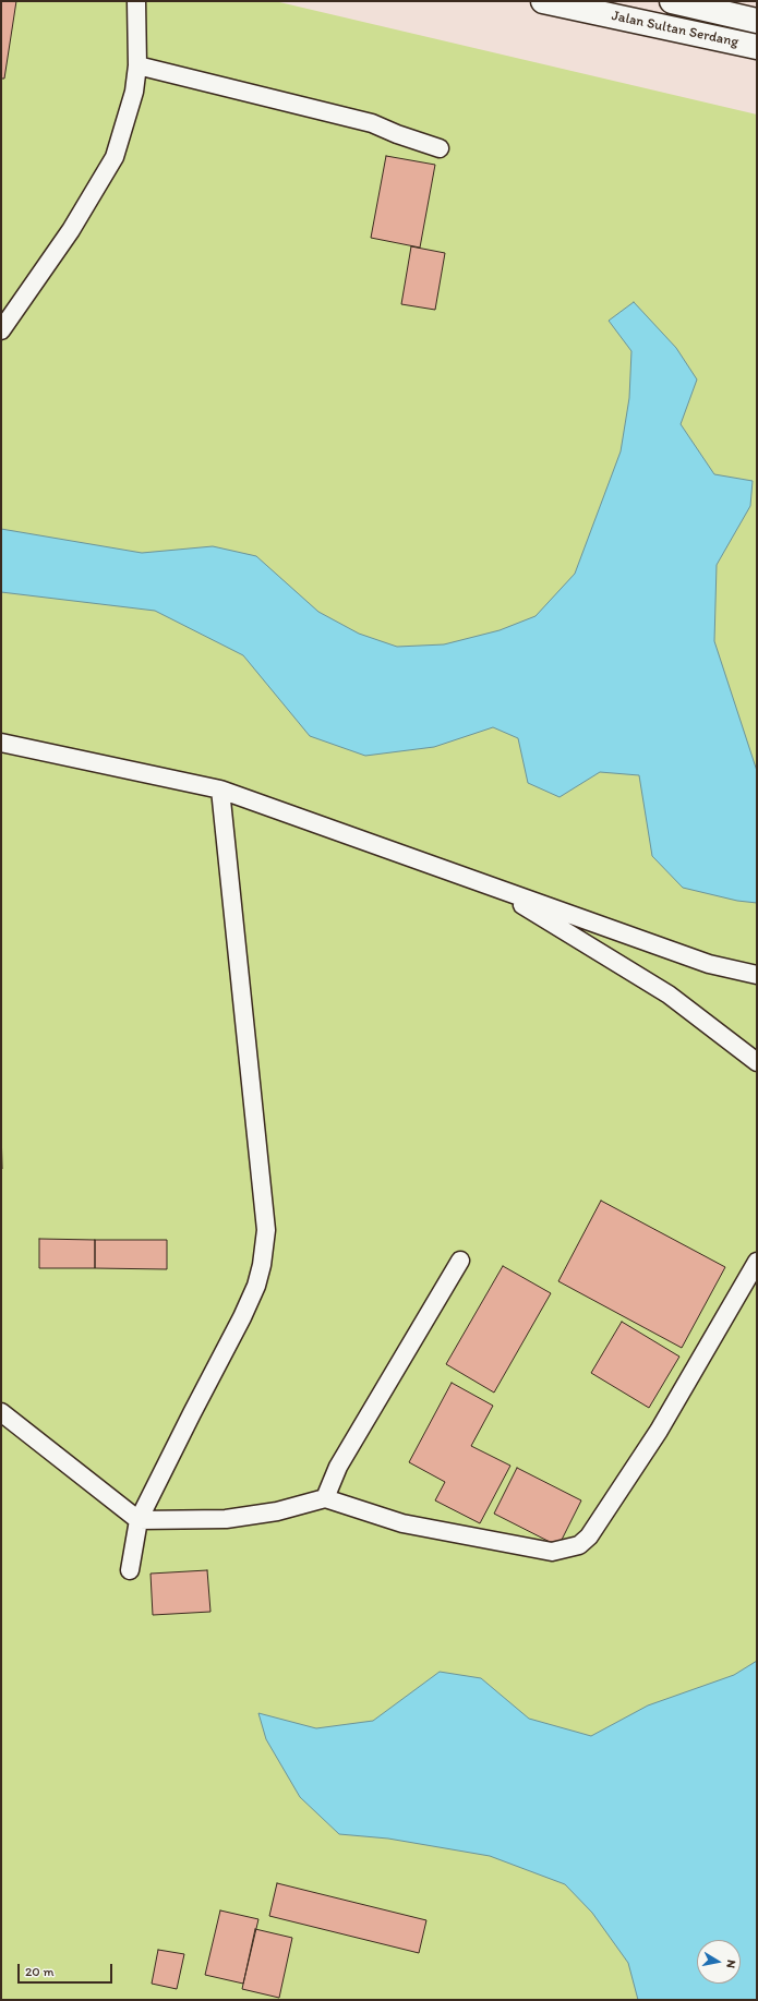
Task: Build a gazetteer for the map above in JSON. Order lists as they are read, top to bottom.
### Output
{
  "streets": {
    "highway": ["Jalan Sultan Serdang"]
  },
  "scale_bar": "20 m",
  "north": "right"
}
